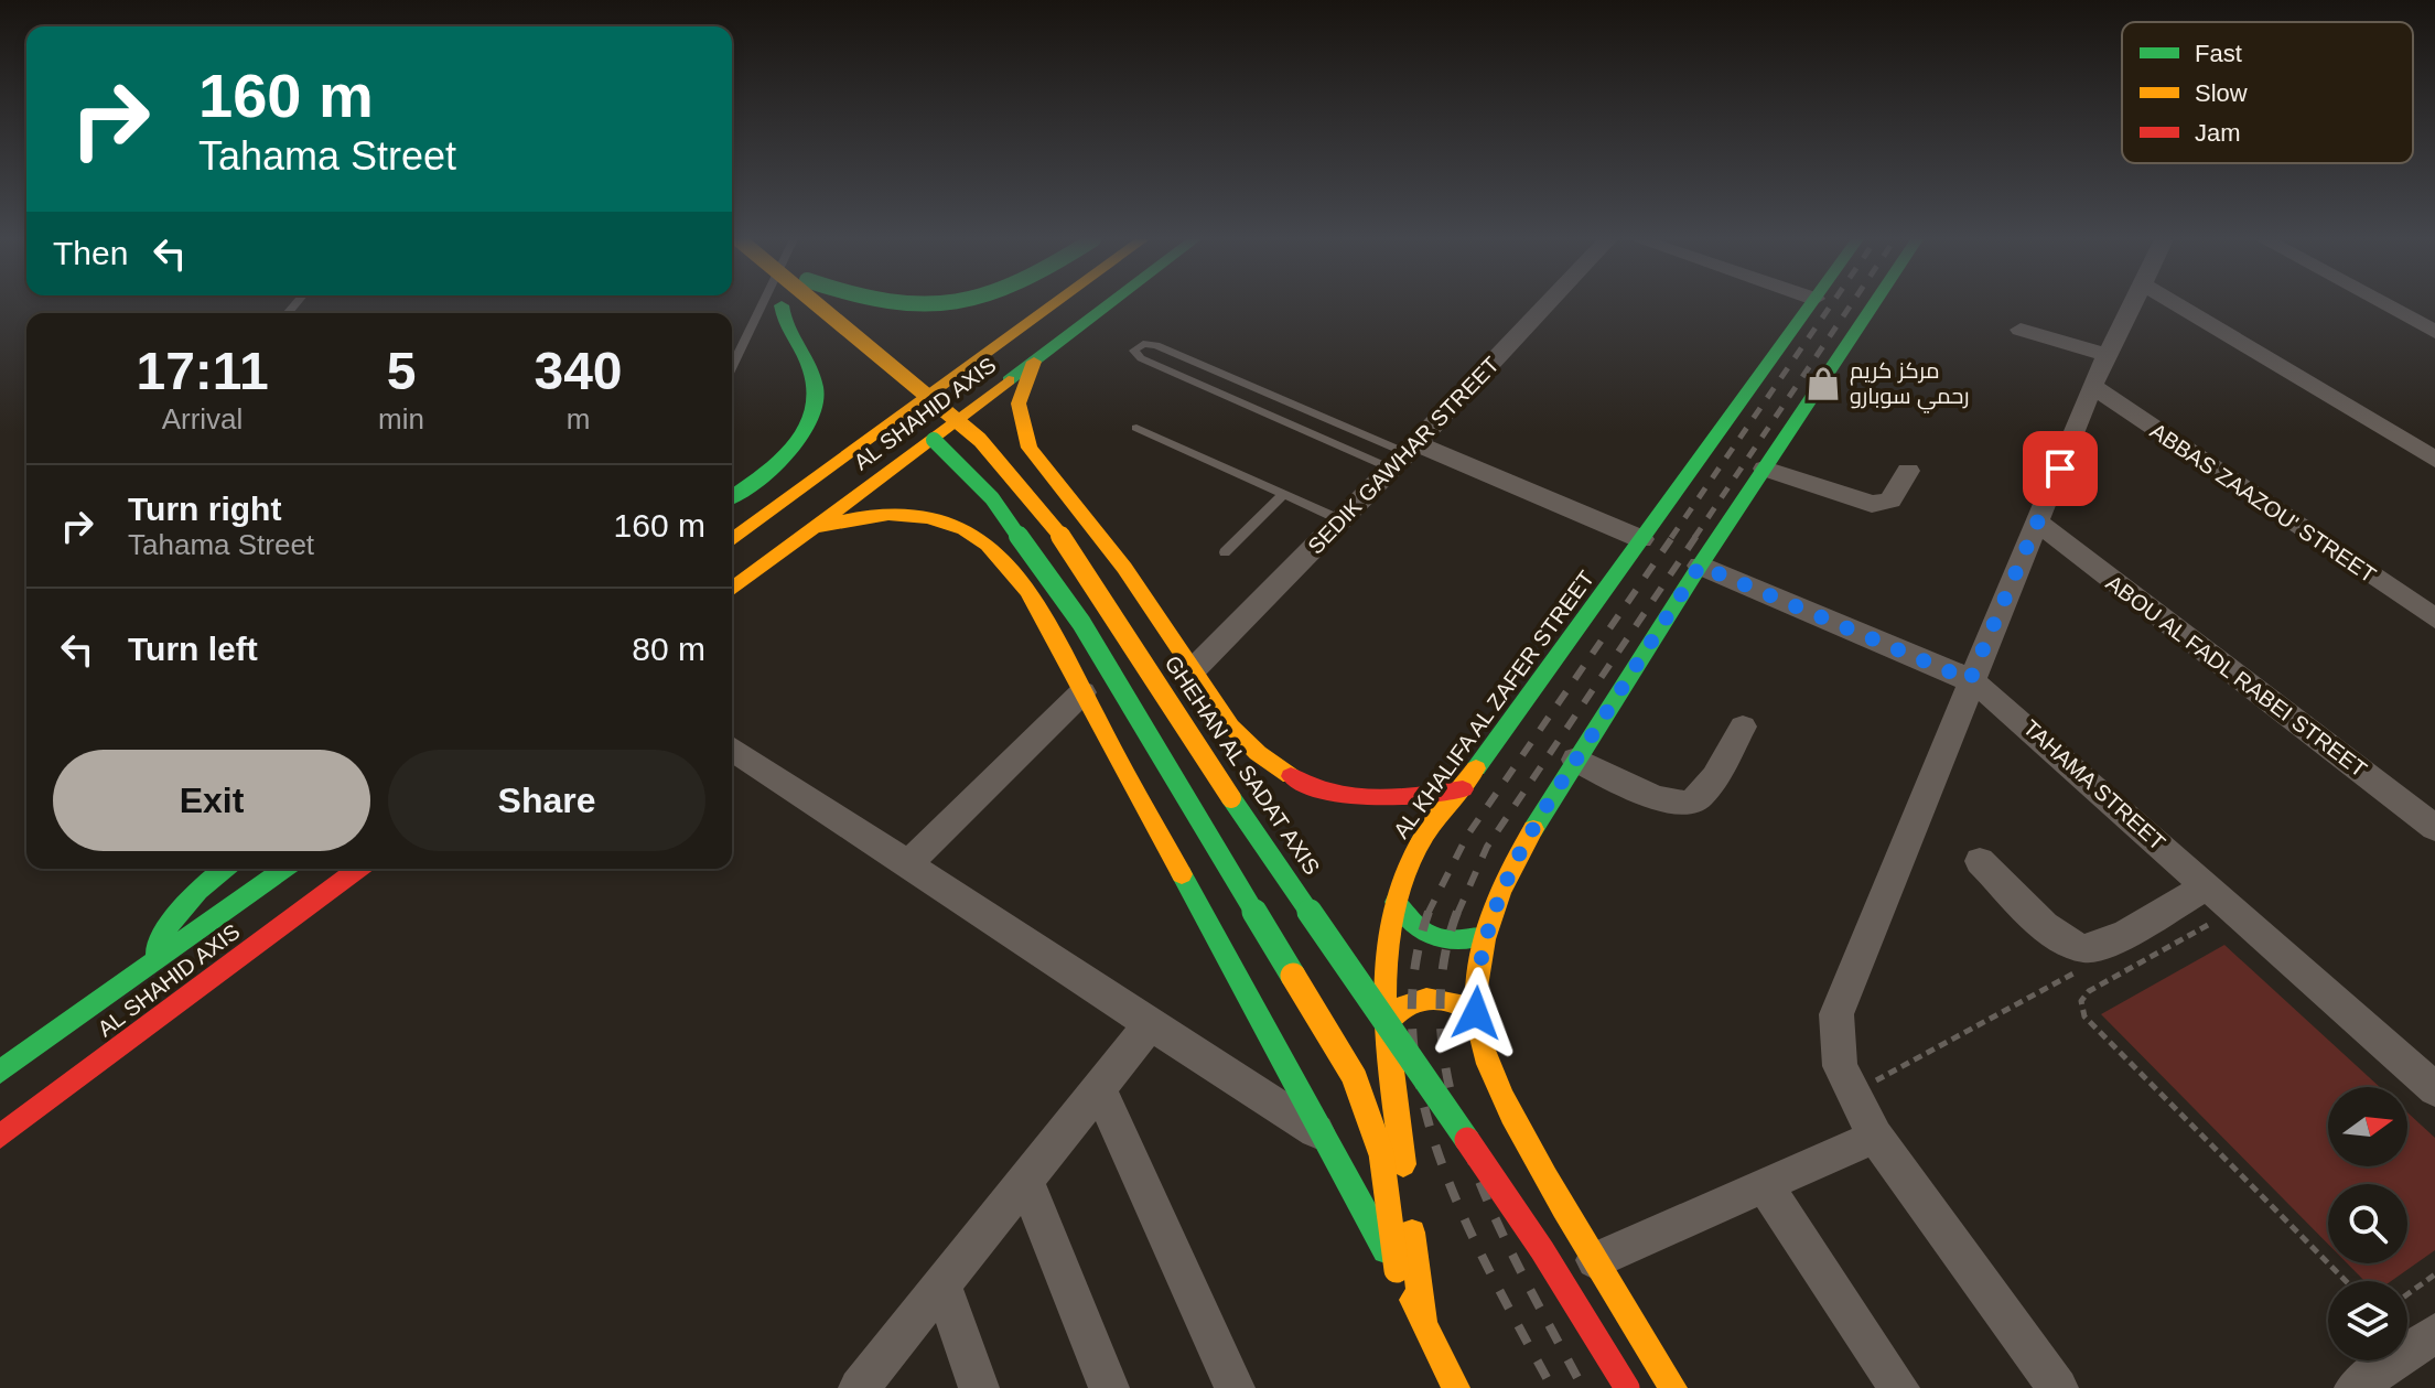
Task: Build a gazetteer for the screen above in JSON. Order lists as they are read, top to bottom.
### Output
{
  "streets": {
    "main road": ["AL SHAHID AXIS", "AL KHALIFA AL ZAFER STREET", "GHEHAN AL SADAT AXIS"],
    "street": [
      "SEDIK GAWHAR STREET",
      "ABBAS ZAAZOU' STREET",
      "ABOU AL FADL RABEI STREET",
      "TAHAMA STREET"
    ]
  },
  "places": {
    "shop": ["مركز كريم رحمي سوبارو"]
  },
  "legend": ["Fast", "Slow", "Jam"],
  "north": "right",
  "page": {
    "turn": ["160 m", "Tahama Street"],
    "then": "Then",
    "eta": [
      "17:11",
      "Arrival",
      "5",
      "min",
      "340",
      "m"
    ],
    "list": [
      {
        "name": "Turn right",
        "note": "Tahama Street",
        "value": "160 m"
      },
      {
        "name": "Turn left",
        "value": "80 m"
      }
    ],
    "buttons": ["Exit", "Share"]
  }
}
